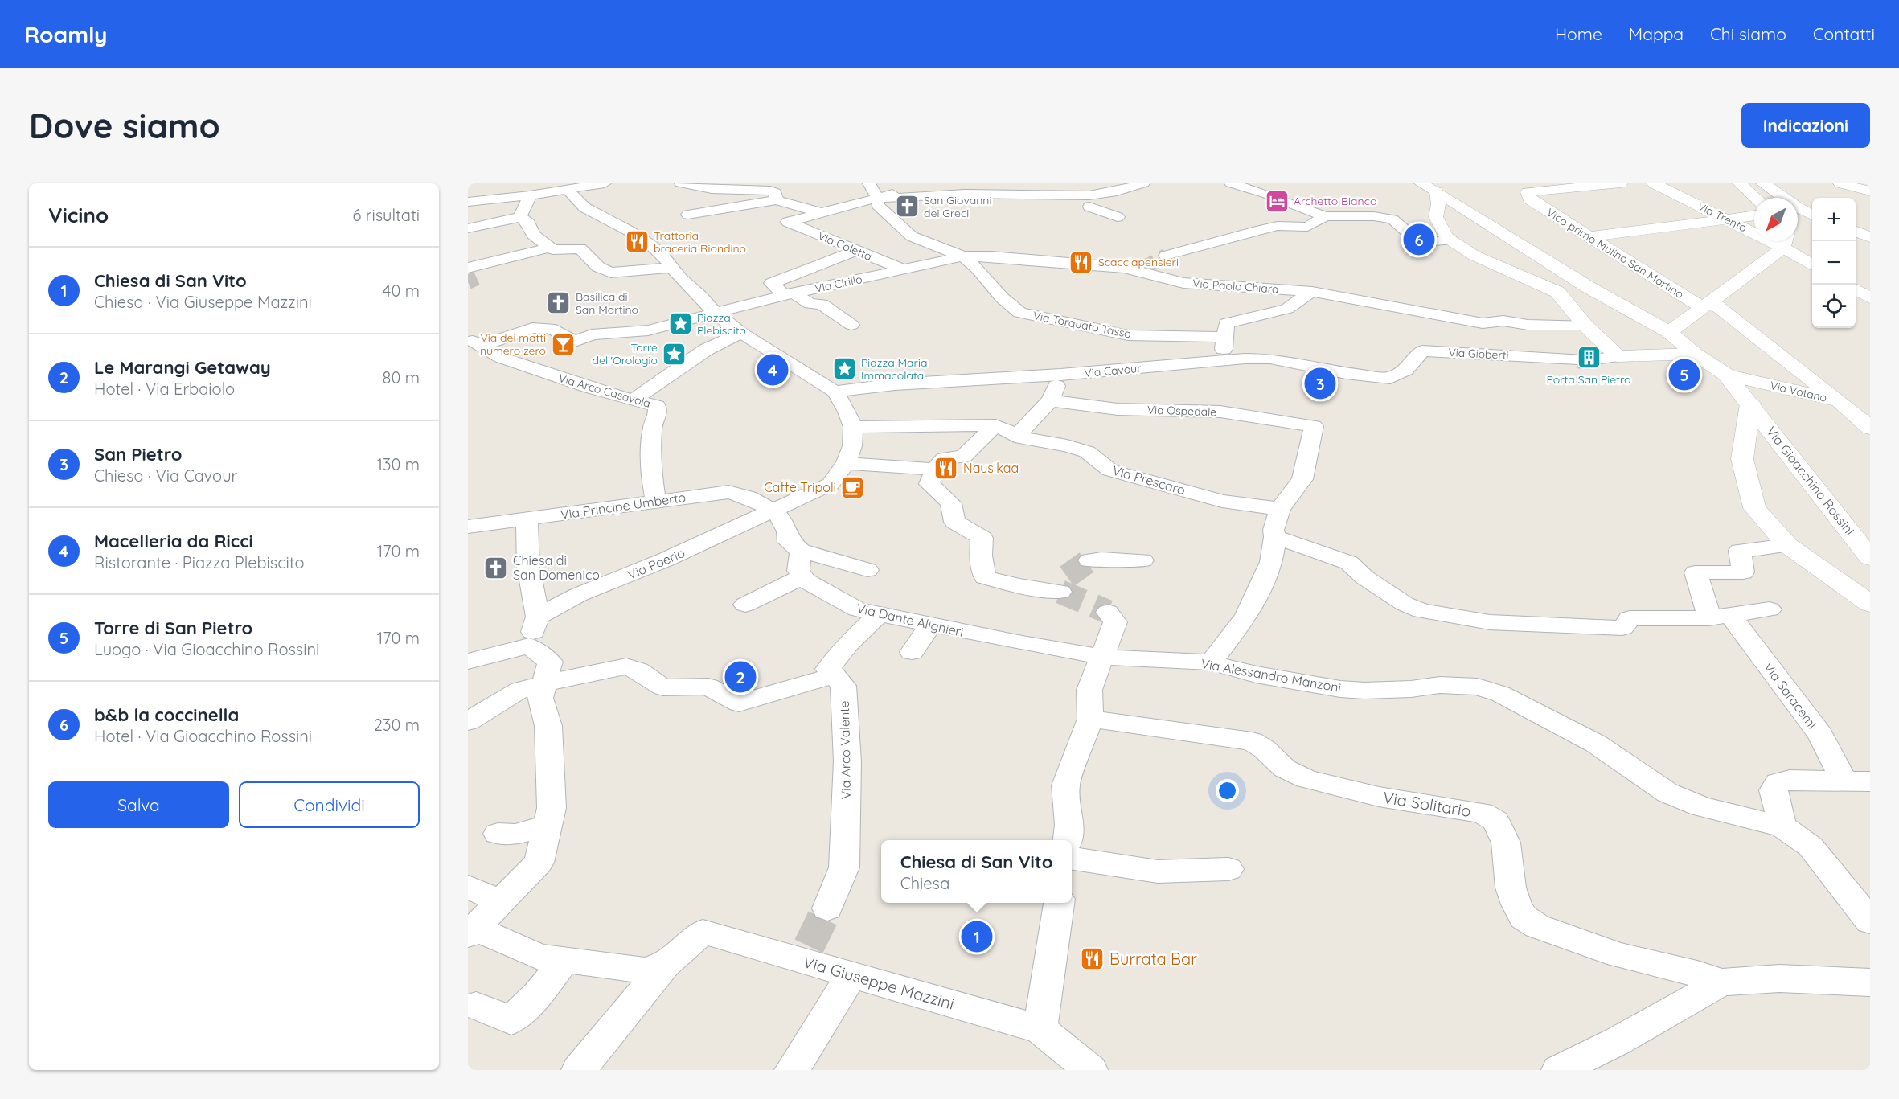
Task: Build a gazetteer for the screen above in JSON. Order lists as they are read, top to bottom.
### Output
{
  "streets": {
    "street": [
      "Via Trento",
      "Via Coletta",
      "Vico primo Mulino San Martino",
      "Via Cirillo",
      "Via Paolo Chiara",
      "Via Torquato Tasso",
      "Via Gioberti",
      "Via Cavour",
      "Via Arco Casavola",
      "Via Votano",
      "Via Ospedale",
      "Via Prescaro",
      "Via Gioacchino Rossini",
      "Via Principe Umberto",
      "Via Poerio",
      "Via Dante Alighieri",
      "Via Alessandro Manzoni",
      "Via Saracemi",
      "Via Arco Valente",
      "Via Solitario",
      "Via Giuseppe Mazzini"
    ]
  },
  "crossings": [
    ["Via Coletta", "Via Cirillo"],
    ["Vico primo Mulino San Martino", "Via Votano"],
    ["Via Cirillo", "Via Paolo Chiara"],
    ["Via Cirillo", "Via Torquato Tasso"],
    ["Via Paolo Chiara", "Via Torquato Tasso"],
    ["Via Gioberti", "Via Cavour"],
    ["Via Arco Casavola", "Via Principe Umberto"],
    ["Via Votano", "Via Gioacchino Rossini"],
    ["Via Ospedale", "Via Prescaro"],
    ["Via Prescaro", "Via Poerio"],
    ["Via Principe Umberto", "Via Poerio"],
    ["Via Dante Alighieri", "Via Alessandro Manzoni"]
  ],
  "places": {
    "hotel": ["Archetto Bianco"],
    "church": ["San Giovanni dei Greci", "Basilica di San Martino", "Chiesa di San Domenico"],
    "restaurant": [
      "Trattoria braceria Riondino",
      "Scacciapensieri",
      "Nausikaa",
      "Burrata Bar"
    ],
    "place": ["Piazza Plebiscito", "Torre dell'Orologio", "Piazza Maria Immacolata"],
    "bar": ["Via dei matti numero zero"],
    "building": ["Porta San Pietro"],
    "cafe": ["Caffe Tripoli"]
  },
  "north": "bottom left",
  "page": {
    "header": "Roamly",
    "nav": [
      "Home",
      "Mappa",
      "Chi siamo",
      "Contatti"
    ],
    "buttons": [
      "Indicazioni",
      ["Salva", "Condividi"]
    ],
    "title": "Dove siamo",
    "heading": ["Vicino", "6 risultati"],
    "map_buttons": ["+", "−"],
    "pins": [
      "6",
      "4",
      "5",
      "3",
      "2",
      "1"
    ],
    "list": [
      {
        "mark": "1",
        "name": "Chiesa di San Vito",
        "note": "Chiesa · Via Giuseppe Mazzini",
        "value": "40 m"
      },
      {
        "mark": "2",
        "name": "Le Marangi Getaway",
        "note": "Hotel · Via Erbaiolo",
        "value": "80 m"
      },
      {
        "mark": "3",
        "name": "San Pietro",
        "note": "Chiesa · Via Cavour",
        "value": "130 m"
      },
      {
        "mark": "4",
        "name": "Macelleria da Ricci",
        "note": "Ristorante · Piazza Plebiscito",
        "value": "170 m"
      },
      {
        "mark": "5",
        "name": "Torre di San Pietro",
        "note": "Luogo · Via Gioacchino Rossini",
        "value": "170 m"
      },
      {
        "mark": "6",
        "name": "b&b la coccinella",
        "note": "Hotel · Via Gioacchino Rossini",
        "value": "230 m"
      }
    ],
    "popup": ["Chiesa di San Vito", "Chiesa"]
  }
}
